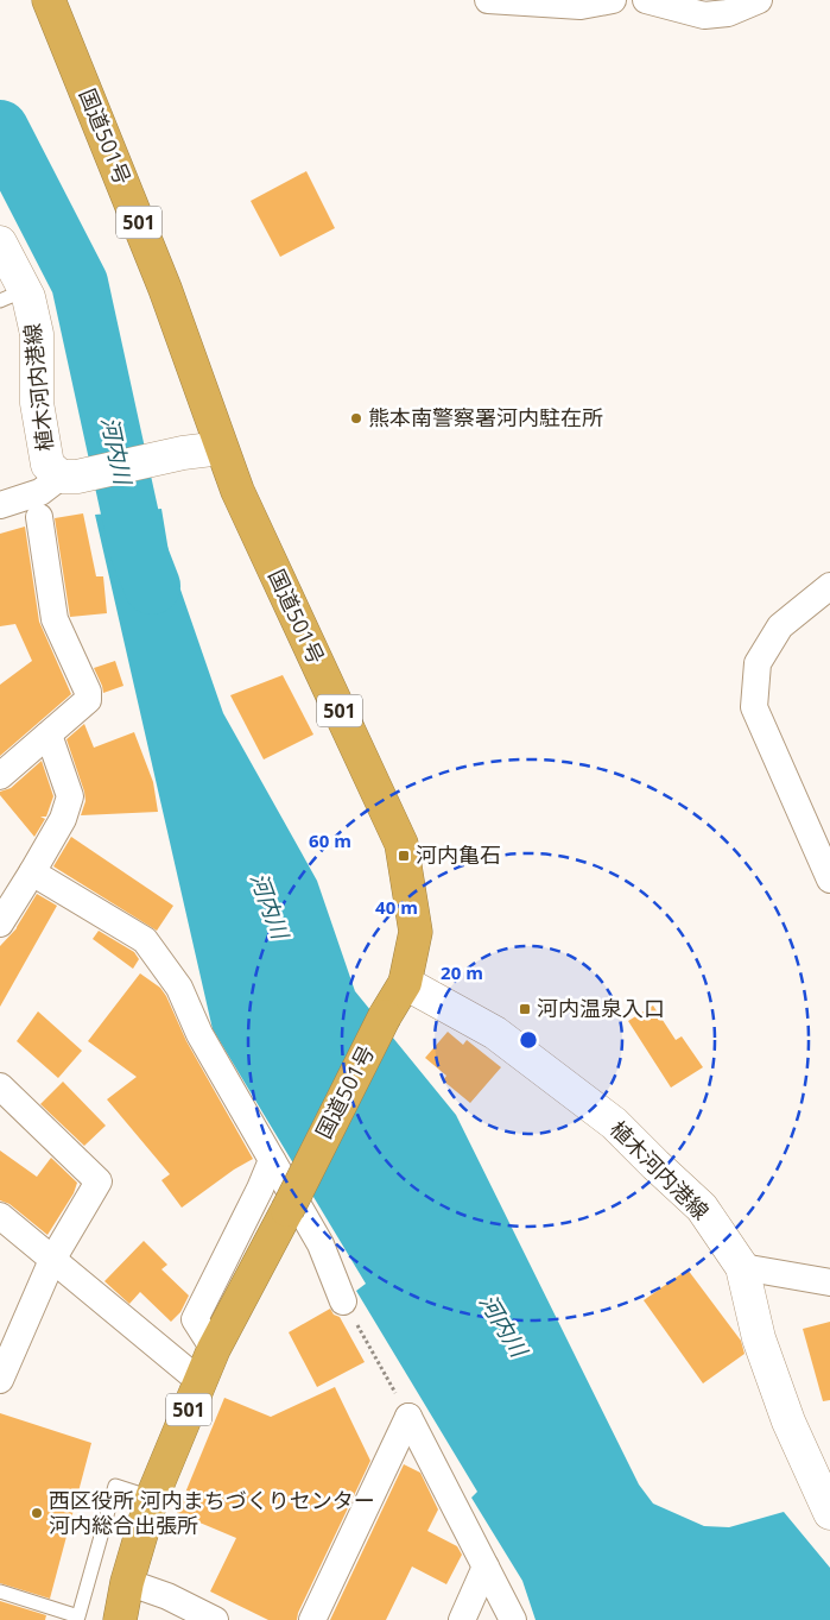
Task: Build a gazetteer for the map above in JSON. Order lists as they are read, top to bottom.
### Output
{
  "streets": {
    "highway": ["国道501号", "501"],
    "main road": ["植木河内港線"]
  },
  "crossings": [
    ["国道501号", "植木河内港線"]
  ],
  "water": ["河内川"],
  "places": {
    "other": ["熊本南警察署河内駐在所", "西区役所 河内まちづくりセンター 河内総合出張所"],
    "transit": ["河内亀石", "河内温泉入口"]
  },
  "rings": ["60 m", "40 m", "20 m"]
}
